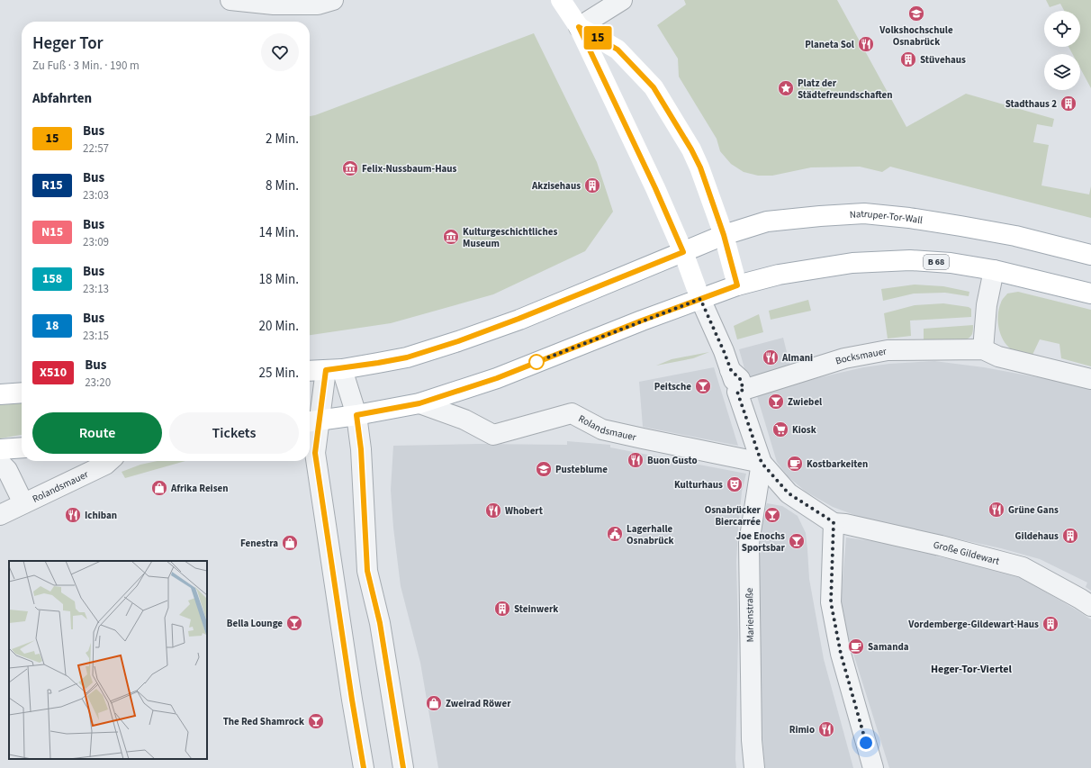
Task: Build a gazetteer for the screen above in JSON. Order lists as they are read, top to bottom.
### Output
{
  "streets": {
    "main road": ["Natruper-Tor-Wall", "B 68"],
    "street": [
      "Bocksmauer",
      "Rolandsmauer",
      "Große Gildewart",
      "Marienstraße"
    ]
  },
  "crossings": [
    ["B 68", "Rolandsmauer"],
    ["Rolandsmauer", "Marienstraße"]
  ],
  "districts": ["Heger-Tor-Viertel"],
  "places": {
    "school or university": ["Volkshochschule Osnabrück", "Pusteblume"],
    "restaurant": [
      "Planeta Sol",
      "Almani",
      "Buon Gusto",
      "Grüne Gans",
      "Whobert",
      "Ichiban",
      "Rimio"
    ],
    "building": [
      "Stüvehaus",
      "Stadthaus 2",
      "Akzisehaus",
      "Gildehaus",
      "Steinwerk",
      "Vordemberge-Gildewart-Haus"
    ],
    "place": ["Platz der Städtefreundschaften"],
    "museum": ["Felix-Nussbaum-Haus", "Kulturgeschichtliches Museum"],
    "bar": [
      "Peitsche",
      "Zwiebel",
      "Osnabrücker Biercarrée",
      "Joe Enochs Sportsbar",
      "Bella Lounge",
      "The Red Shamrock"
    ],
    "supermarket": ["Kiosk"],
    "cafe": ["Kostbarkeiten", "Samanda"],
    "theatre": ["Kulturhaus"],
    "shop": ["Afrika Reisen", "Fenestra", "Zweirad Röwer"],
    "public building": ["Lagerhalle Osnabrück"]
  },
  "lines": ["bus line 15"],
  "page": {
    "on_map": "15",
    "heading": [
      ["Heger Tor", "Zu Fuß · 3 Min. · 190 m"],
      "Abfahrten"
    ],
    "list": [
      {
        "mark": "15",
        "name": "Bus",
        "note": "22:57",
        "value": "2 Min."
      },
      {
        "mark": "R15",
        "name": "Bus",
        "note": "23:03",
        "value": "8 Min."
      },
      {
        "mark": "N15",
        "name": "Bus",
        "note": "23:09",
        "value": "14 Min."
      },
      {
        "mark": "158",
        "name": "Bus",
        "note": "23:13",
        "value": "18 Min."
      },
      {
        "mark": "18",
        "name": "Bus",
        "note": "23:15",
        "value": "20 Min."
      },
      {
        "mark": "X510",
        "name": "Bus",
        "note": "23:20",
        "value": "25 Min."
      }
    ],
    "buttons": ["Route", "Tickets"]
  }
}
